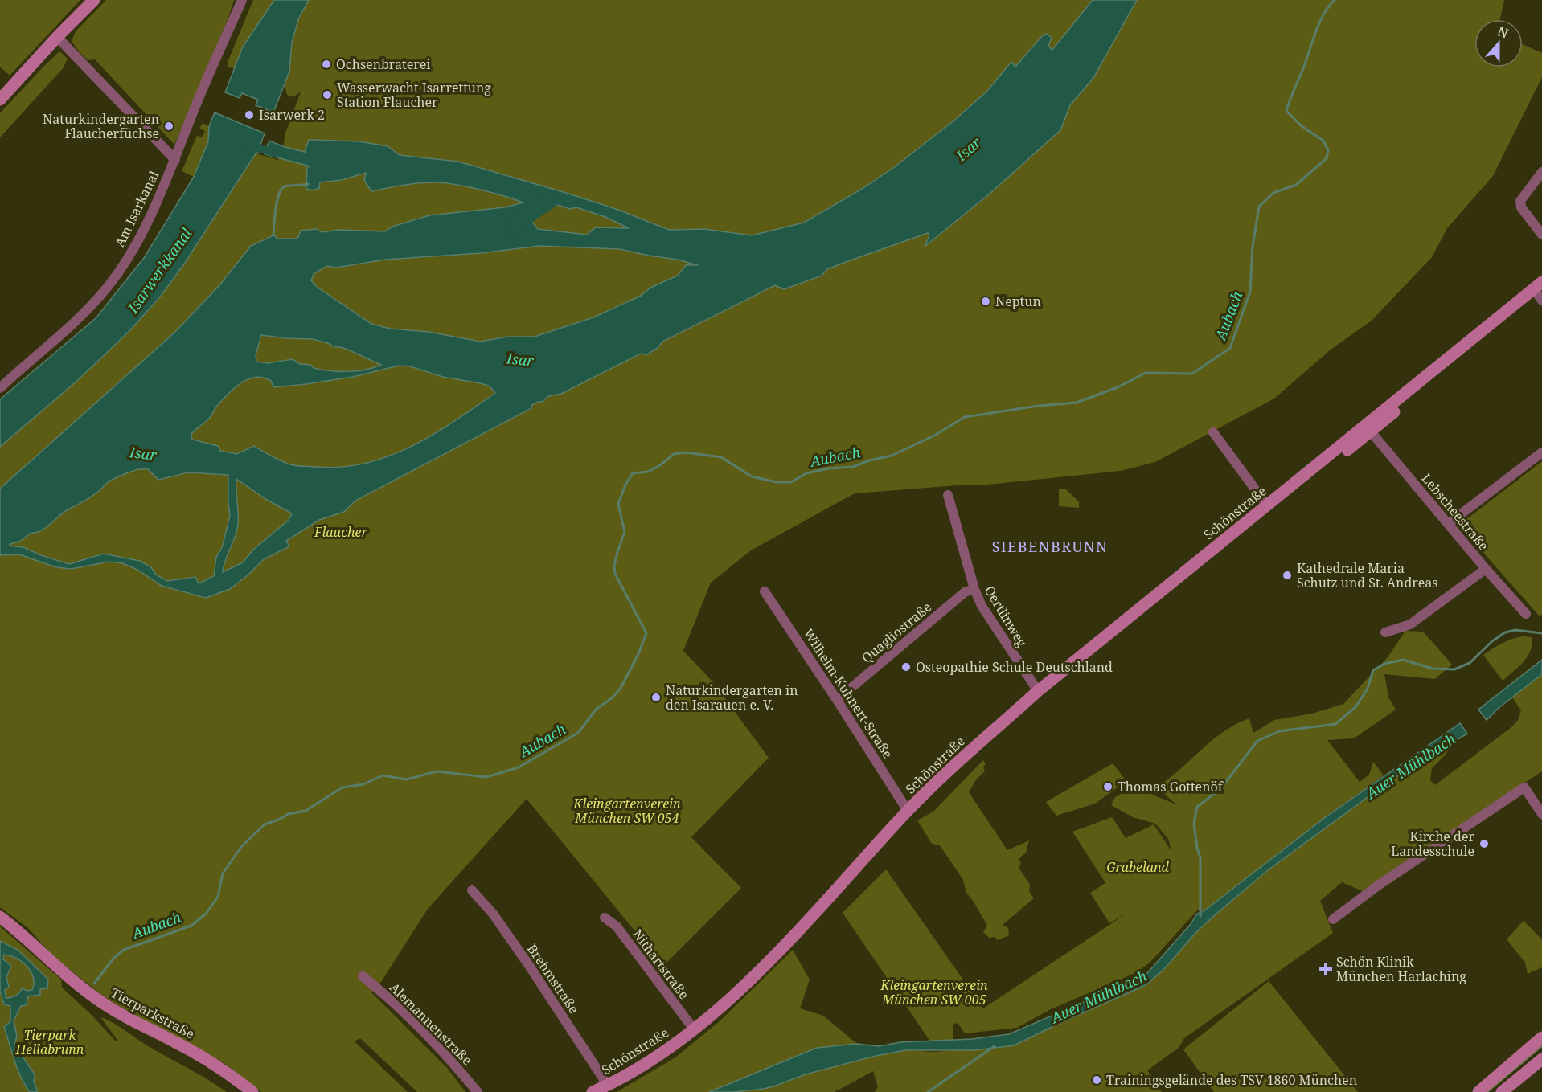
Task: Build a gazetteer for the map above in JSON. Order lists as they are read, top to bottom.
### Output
{
  "streets": {
    "street": [
      "Am Isarkanal",
      "Lebscheestraße",
      "Schönstraße",
      "Oertlinweg",
      "Quagliostraße",
      "Wilhelm-Kuhnert-Straße",
      "Nithartstraße",
      "Brehmstraße",
      "Tierparkstraße",
      "Alemannenstraße"
    ]
  },
  "crossings": [
    ["Lebscheestraße", "Schönstraße"],
    ["Schönstraße", "Oertlinweg"],
    ["Schönstraße", "Wilhelm-Kuhnert-Straße"],
    ["Schönstraße", "Nithartstraße"],
    ["Schönstraße", "Brehmstraße"],
    ["Oertlinweg", "Quagliostraße"],
    ["Quagliostraße", "Wilhelm-Kuhnert-Straße"]
  ],
  "districts": ["SIEBENBRUNN"],
  "water": [
    "Isar",
    "Isarwerkkanal",
    "Aubach",
    "Auer Mühlbach"
  ],
  "parks": [
    "Flaucher",
    "Kleingartenverein München SW 054",
    "Grabeland",
    "Kleingartenverein München SW 005",
    "Tierpark Hellabrunn"
  ],
  "places": {
    "other": [
      "Ochsenbraterei",
      "Wasserwacht Isarrettung Station Flaucher",
      "Isarwerk 2",
      "Naturkindergarten Flaucherfüchse",
      "Neptun",
      "Kathedrale Maria Schutz und St. Andreas",
      "Osteopathie Schule Deutschland",
      "Naturkindergarten in den Isarauen e. V.",
      "Thomas Gottenöf",
      "Kirche der Landesschule",
      "Trainingsgelände des TSV 1860 München"
    ],
    "health": ["Schön Klinik München Harlaching"]
  },
  "north": "top"
}
